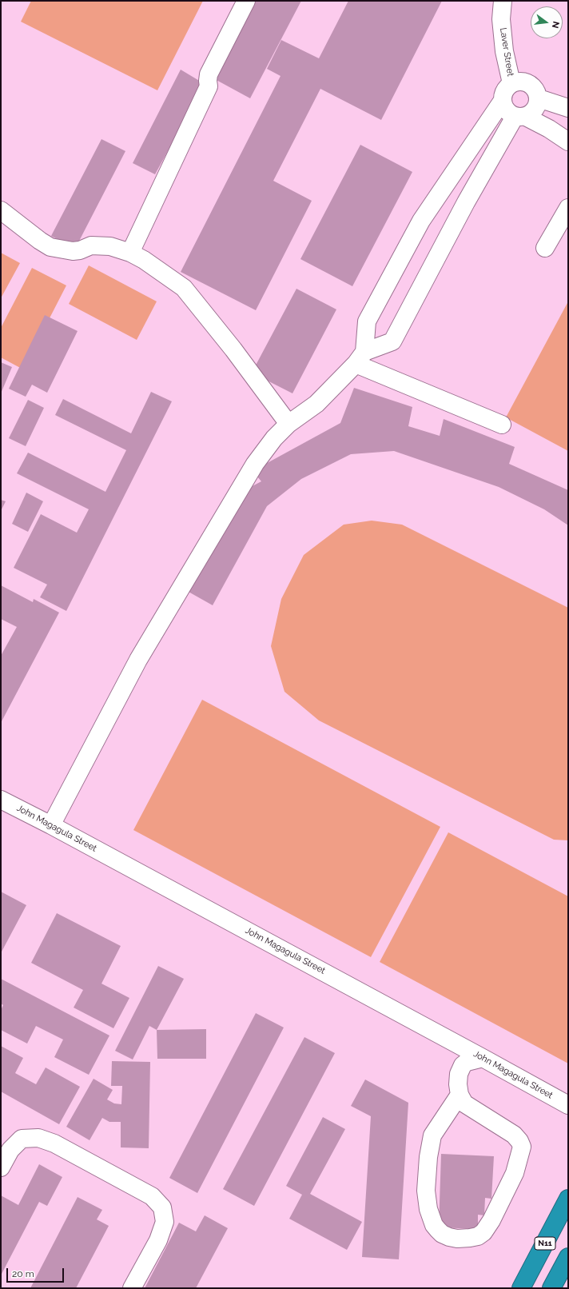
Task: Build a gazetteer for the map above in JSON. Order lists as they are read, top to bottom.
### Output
{
  "streets": {
    "highway": ["N11"],
    "street": ["Laver Street", "John Magagula Street"]
  },
  "scale_bar": "20 m",
  "north": "right"
}
